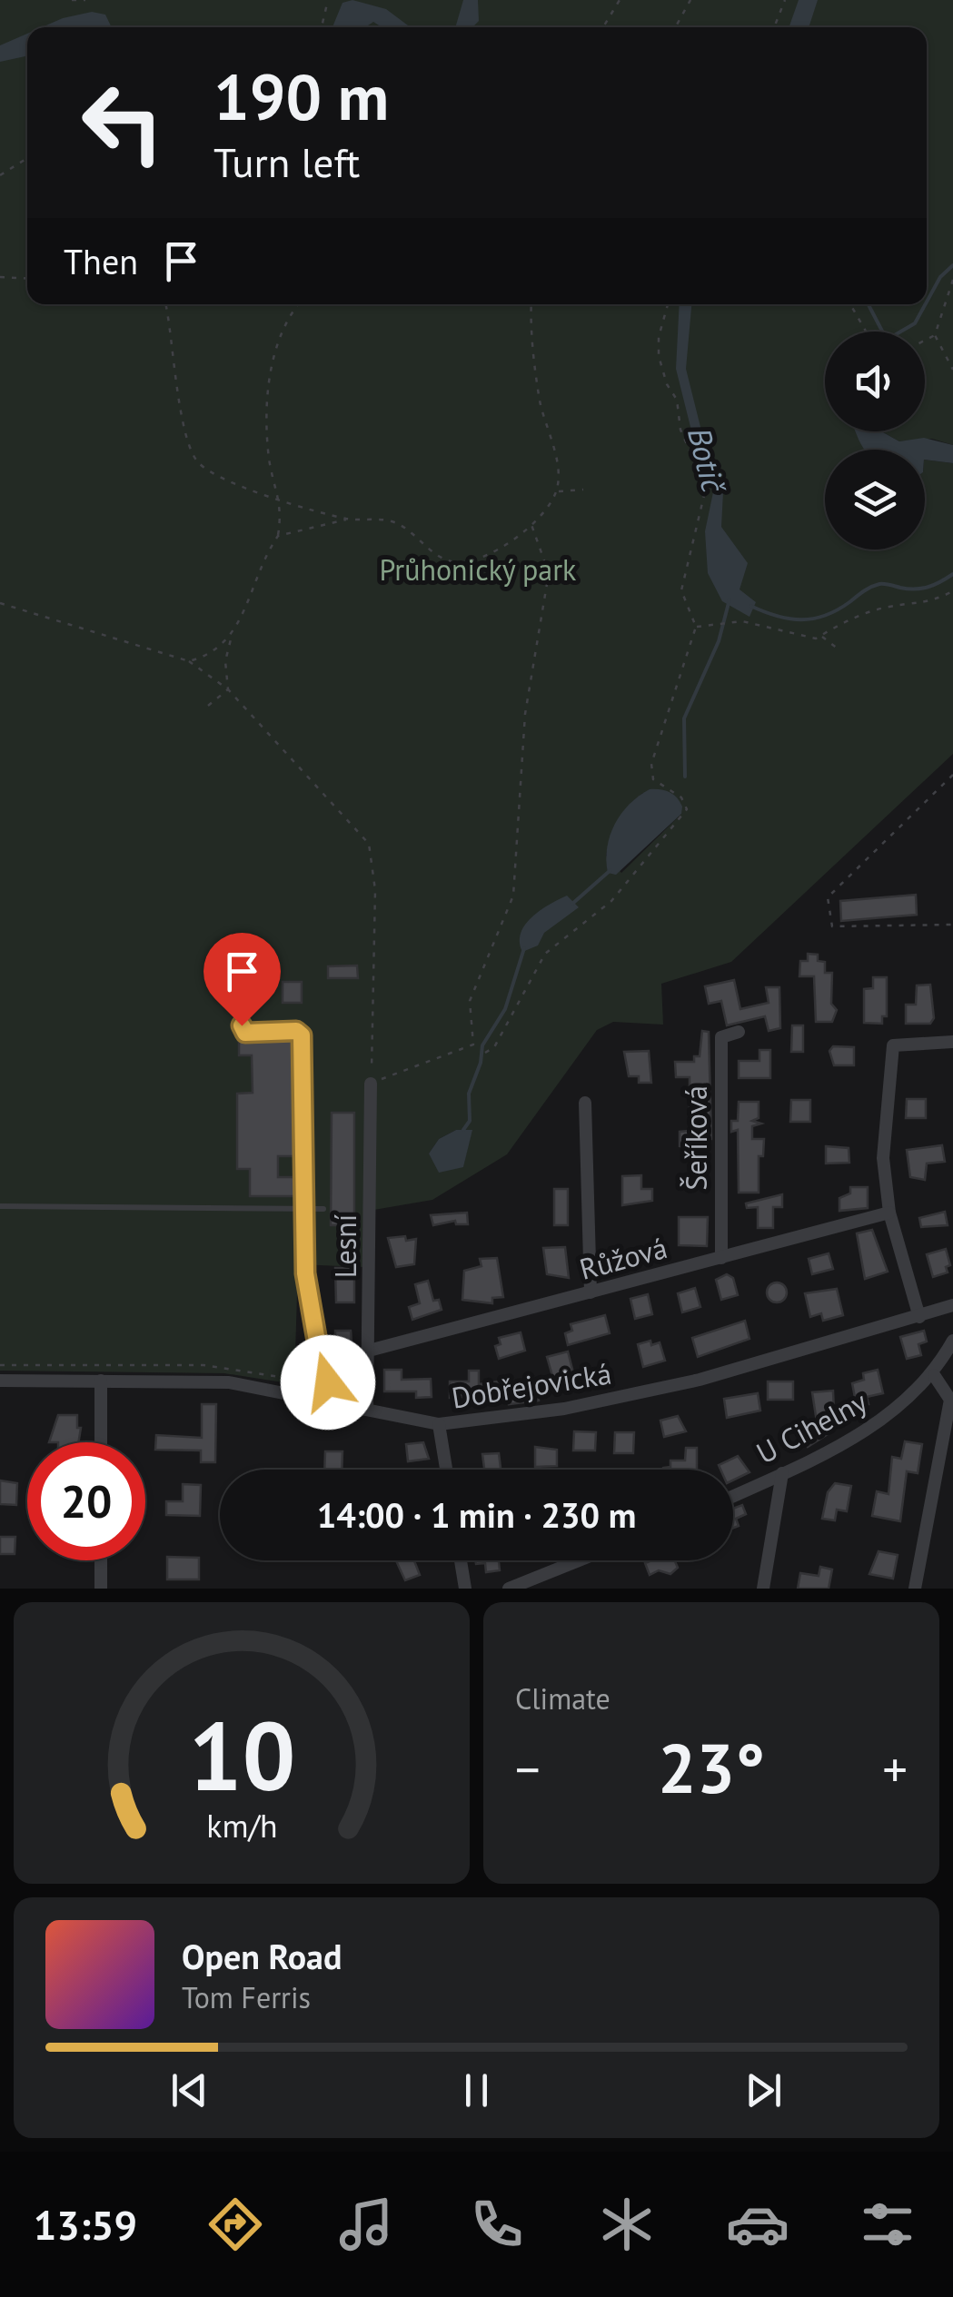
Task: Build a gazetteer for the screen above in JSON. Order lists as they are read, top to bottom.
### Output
{
  "streets": {
    "street": [
      "Šeříková",
      "Lesní",
      "Růžová",
      "Dobřejovická",
      "U Cihelny"
    ]
  },
  "crossings": [
    ["Šeříková", "Růžová"],
    ["Lesní", "Růžová"],
    ["Lesní", "Dobřejovická"]
  ],
  "water": ["Botič"],
  "parks": ["Průhonický park"],
  "page": {
    "turn": ["190 m", "Turn left"],
    "then": "Then",
    "limit": "20",
    "trip": "14:00 · 1 min · 230 m",
    "tile": "Climate",
    "heat": ["−", "23°", "+"],
    "song": ["Open Road", "Tom Ferris"],
    "tabs": "13:59",
    "gauge": ["10", "km/h"]
  }
}
